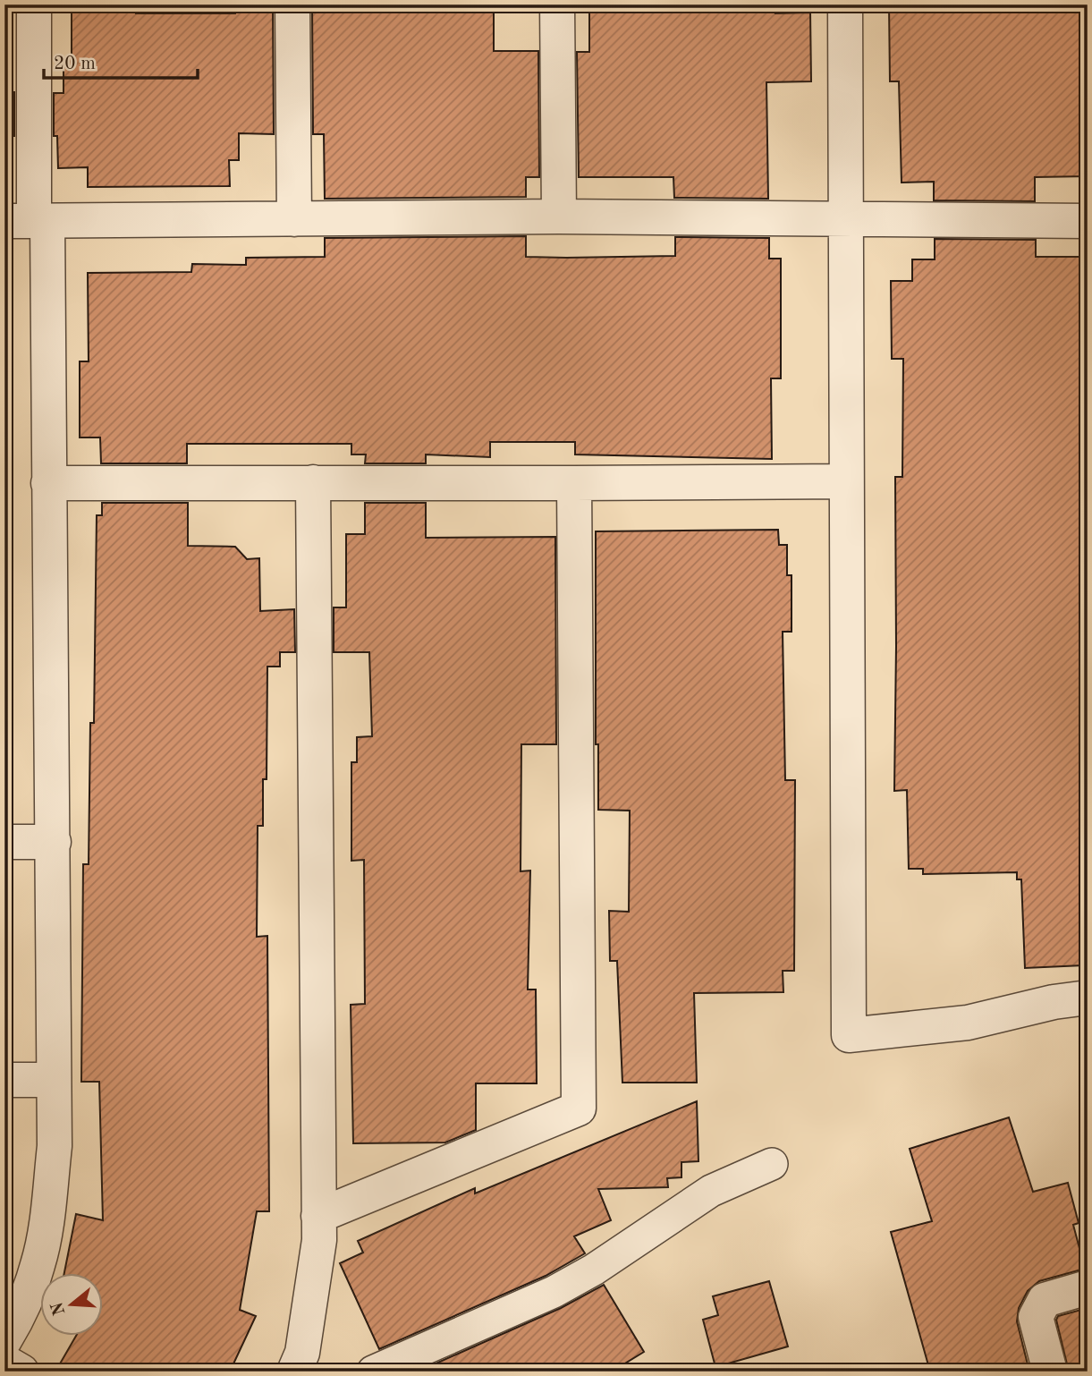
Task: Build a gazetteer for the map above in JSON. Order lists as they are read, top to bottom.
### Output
{
  "scale_bar": "20 m",
  "north": "left"
}
